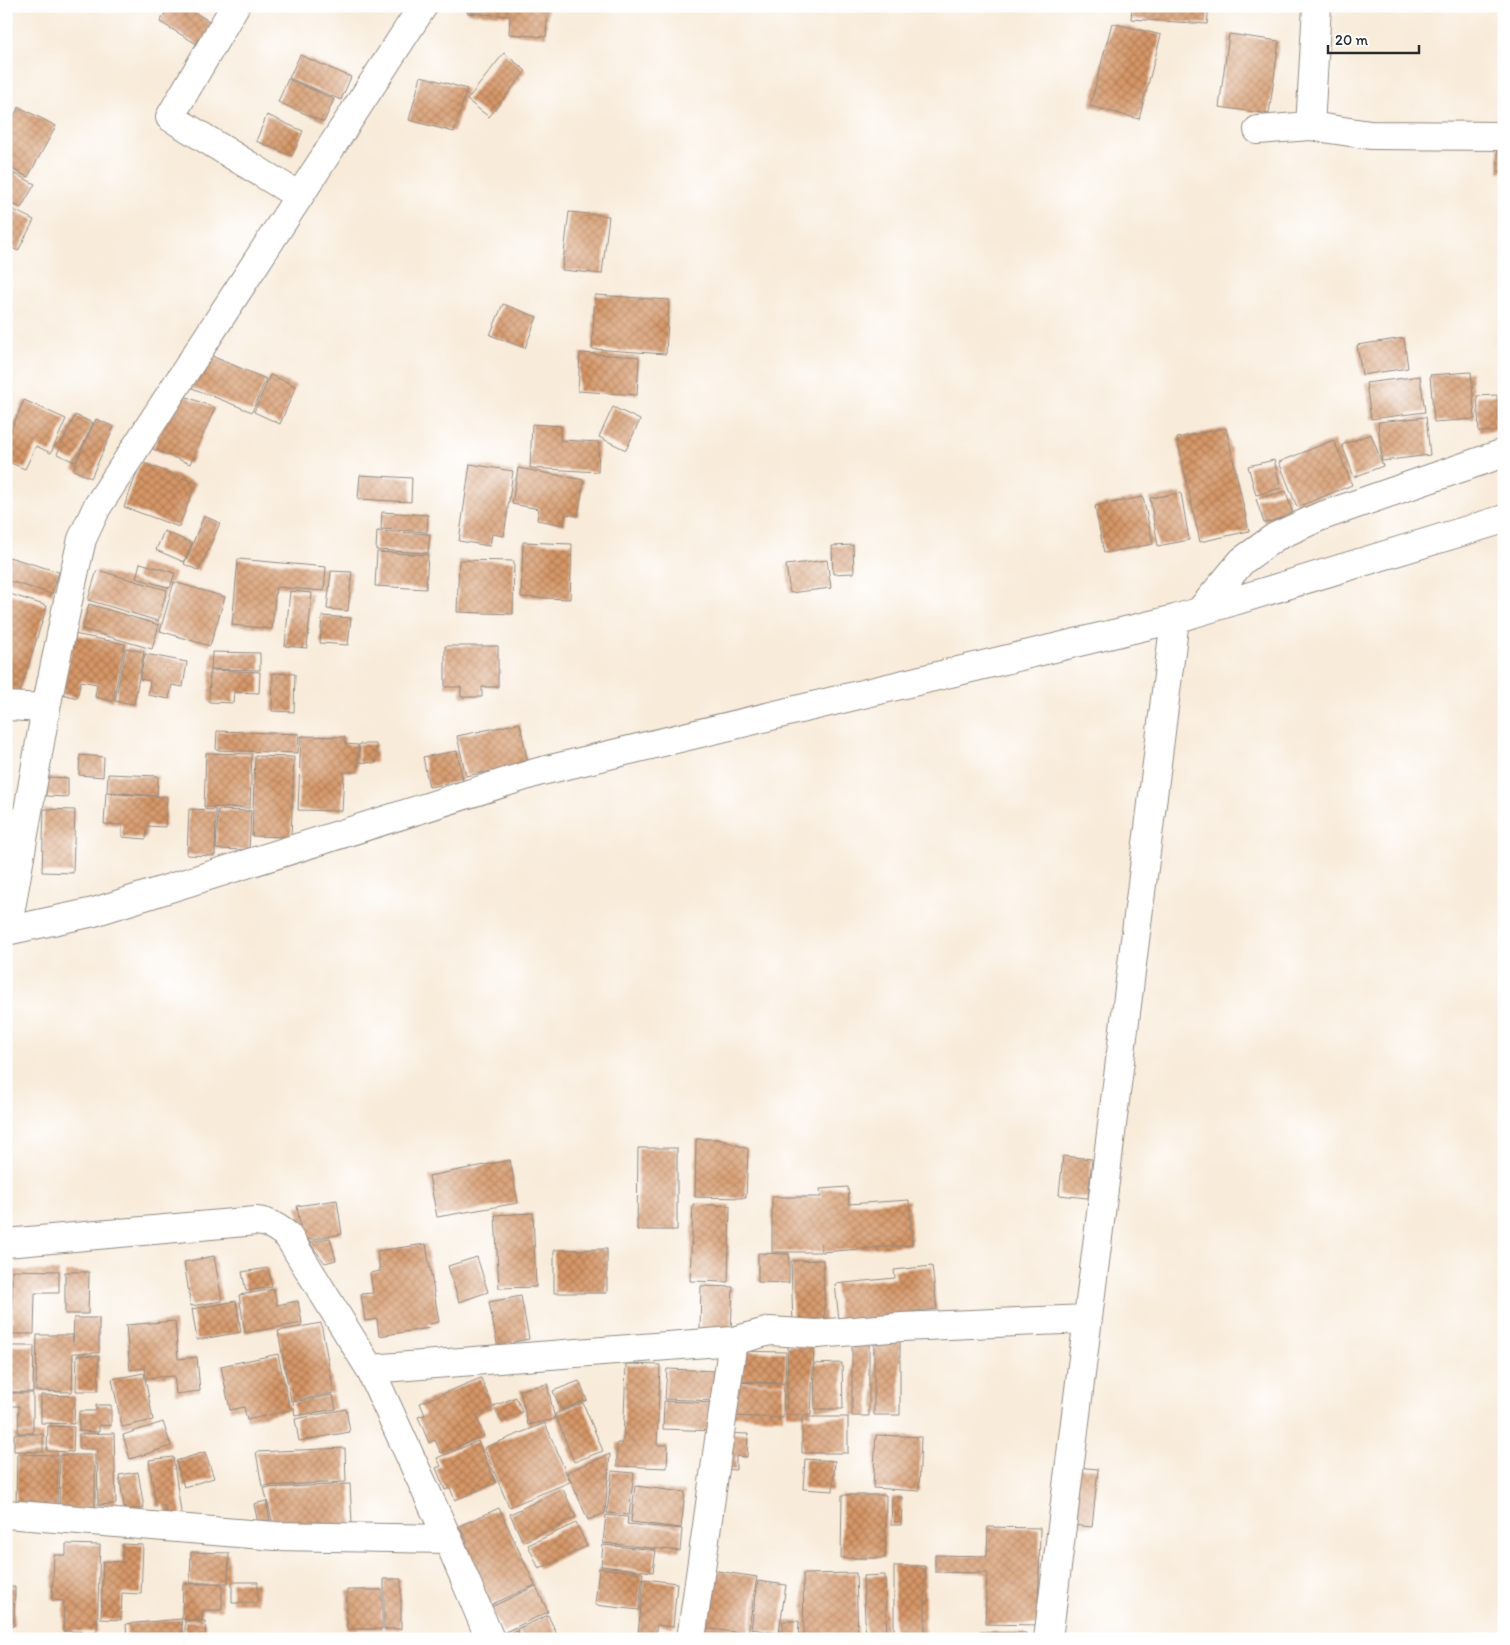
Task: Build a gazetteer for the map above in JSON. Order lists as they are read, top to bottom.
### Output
{
  "scale_bar": "20 m"
}
